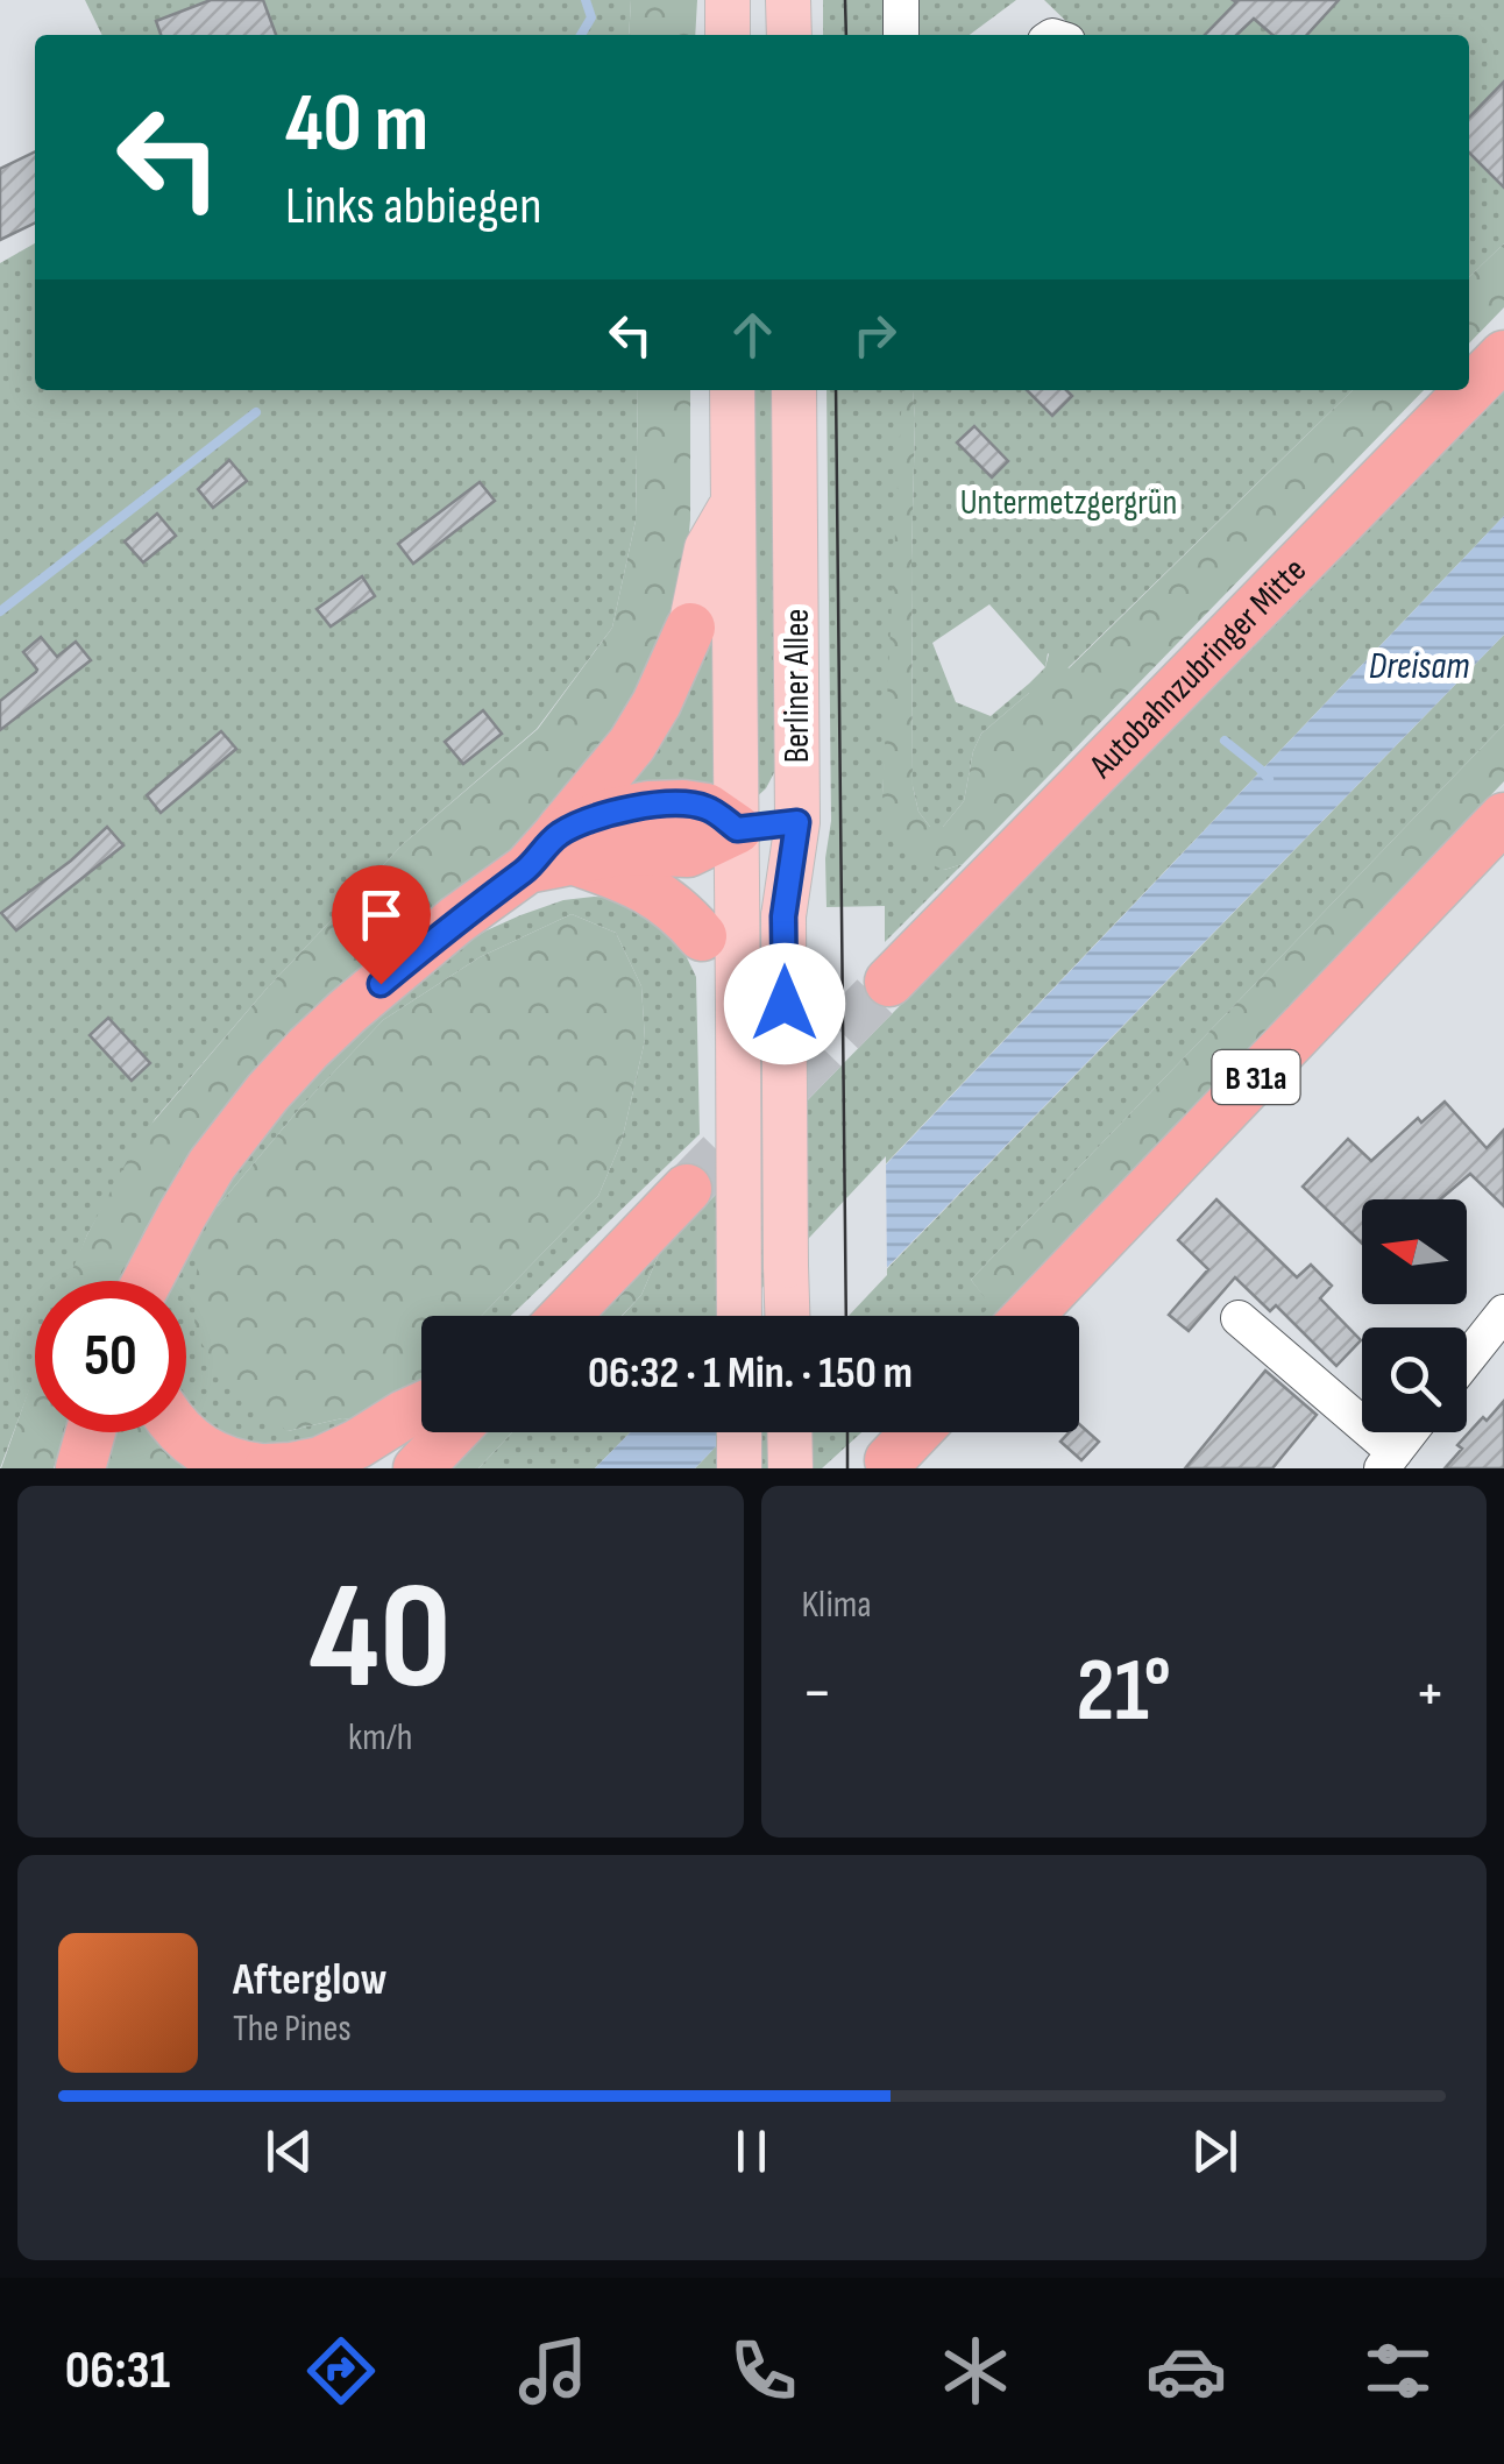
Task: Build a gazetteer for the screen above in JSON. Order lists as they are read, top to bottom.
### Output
{
  "streets": {
    "highway": ["Autobahnzubringer Mitte", "B 31a"],
    "main road": ["Berliner Allee"]
  },
  "water": ["Dreisam"],
  "parks": ["Untermetzgergrün"],
  "north": "left",
  "page": {
    "turn": ["40 m", "Links abbiegen"],
    "limit": "50",
    "trip": "06:32 · 1 Min. · 150 m",
    "tile": [
      ["40", "km/h"],
      "Klima"
    ],
    "heat": ["−", "21°", "+"],
    "song": ["Afterglow", "The Pines"],
    "tabs": "06:31"
  }
}
